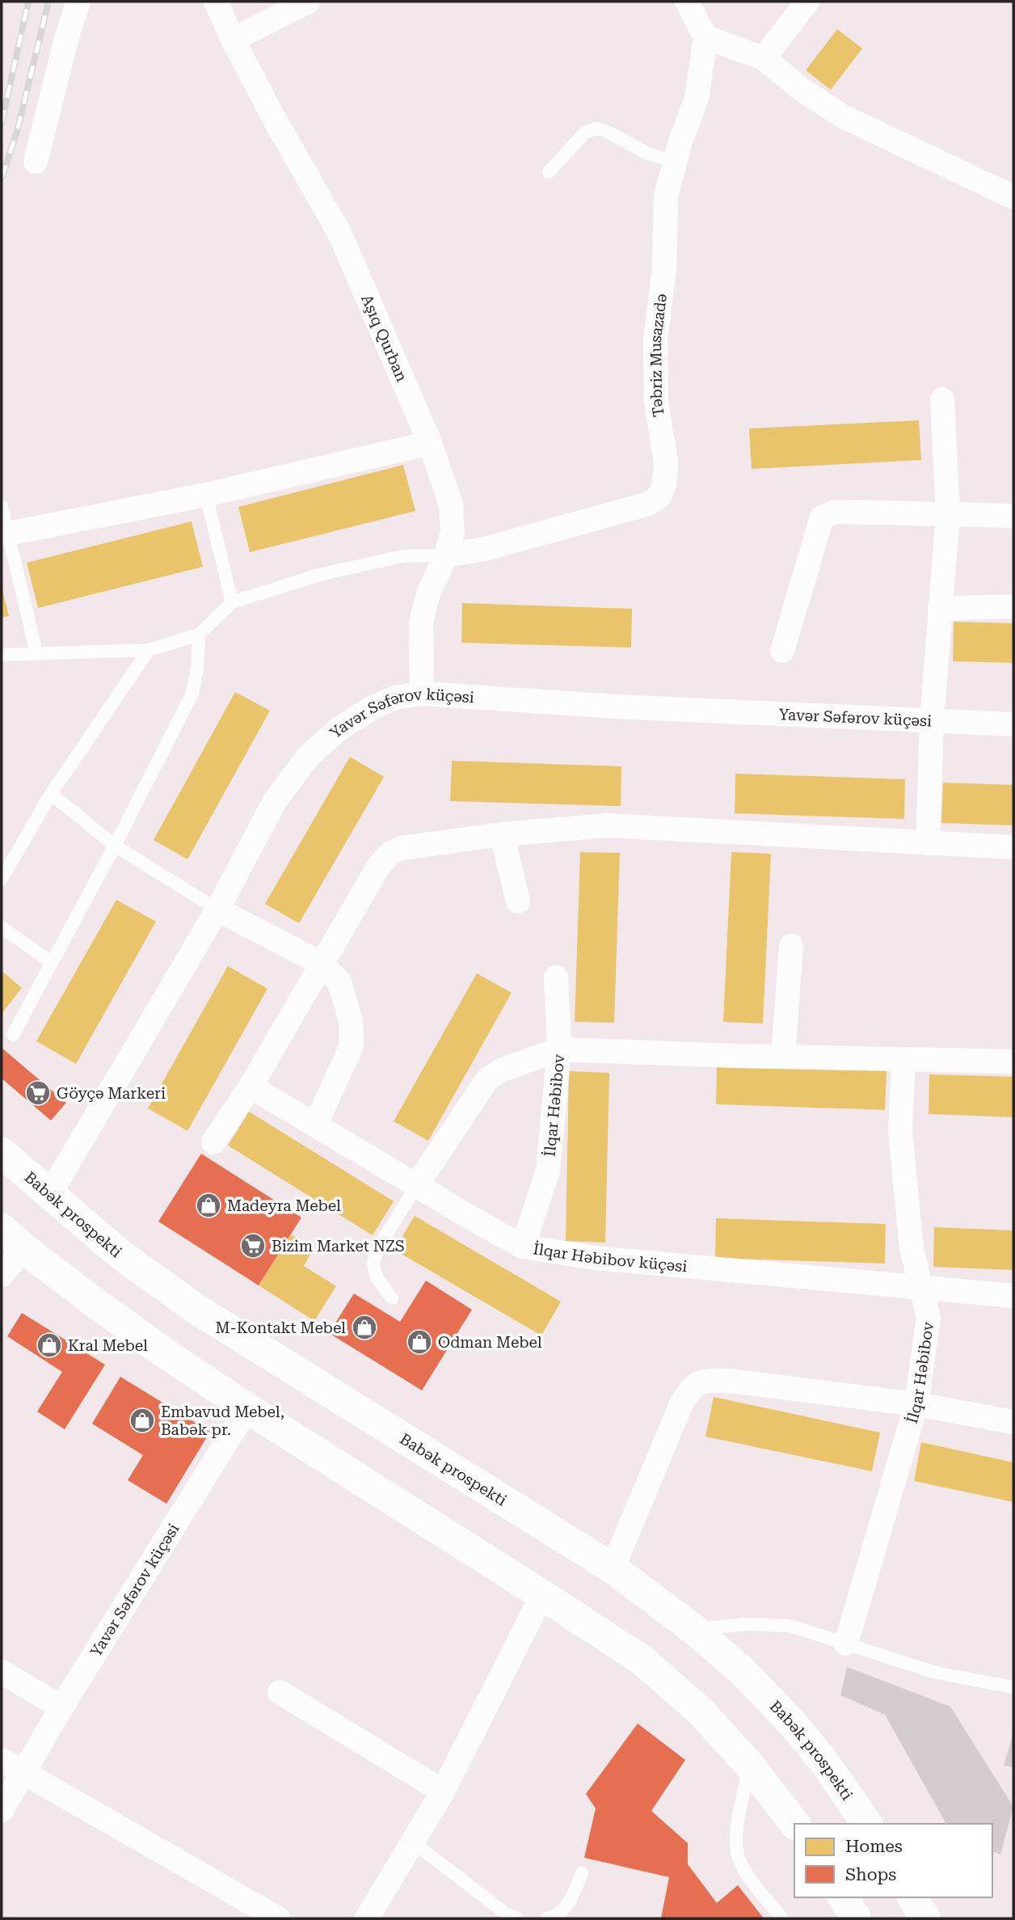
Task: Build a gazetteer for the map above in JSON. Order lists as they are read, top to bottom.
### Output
{
  "streets": {
    "main road": ["Babək prospekti"],
    "street": [
      "Aşıq Qurban",
      "Təbriz Musazadə",
      "Yavər Səfərov küçəsi",
      "İlqar Həbibov",
      "İlqar Həbibov küçəsi"
    ]
  },
  "crossings": [
    ["Aşıq Qurban", "Təbriz Musazadə"],
    ["Aşıq Qurban", "Yavər Səfərov küçəsi"],
    ["Yavər Səfərov küçəsi", "Babək prospekti"],
    ["İlqar Həbibov", "İlqar Həbibov küçəsi"]
  ],
  "places": {
    "supermarket": ["Göyçə Markeri", "Bizim Market NZS"],
    "shop": [
      "Madeyra Mebel",
      "M-Kontakt Mebel",
      "Odman Mebel",
      "Kral Mebel",
      "Embavud Mebel, Babək pr."
    ]
  },
  "legend": ["Homes", "Shops"]
}
